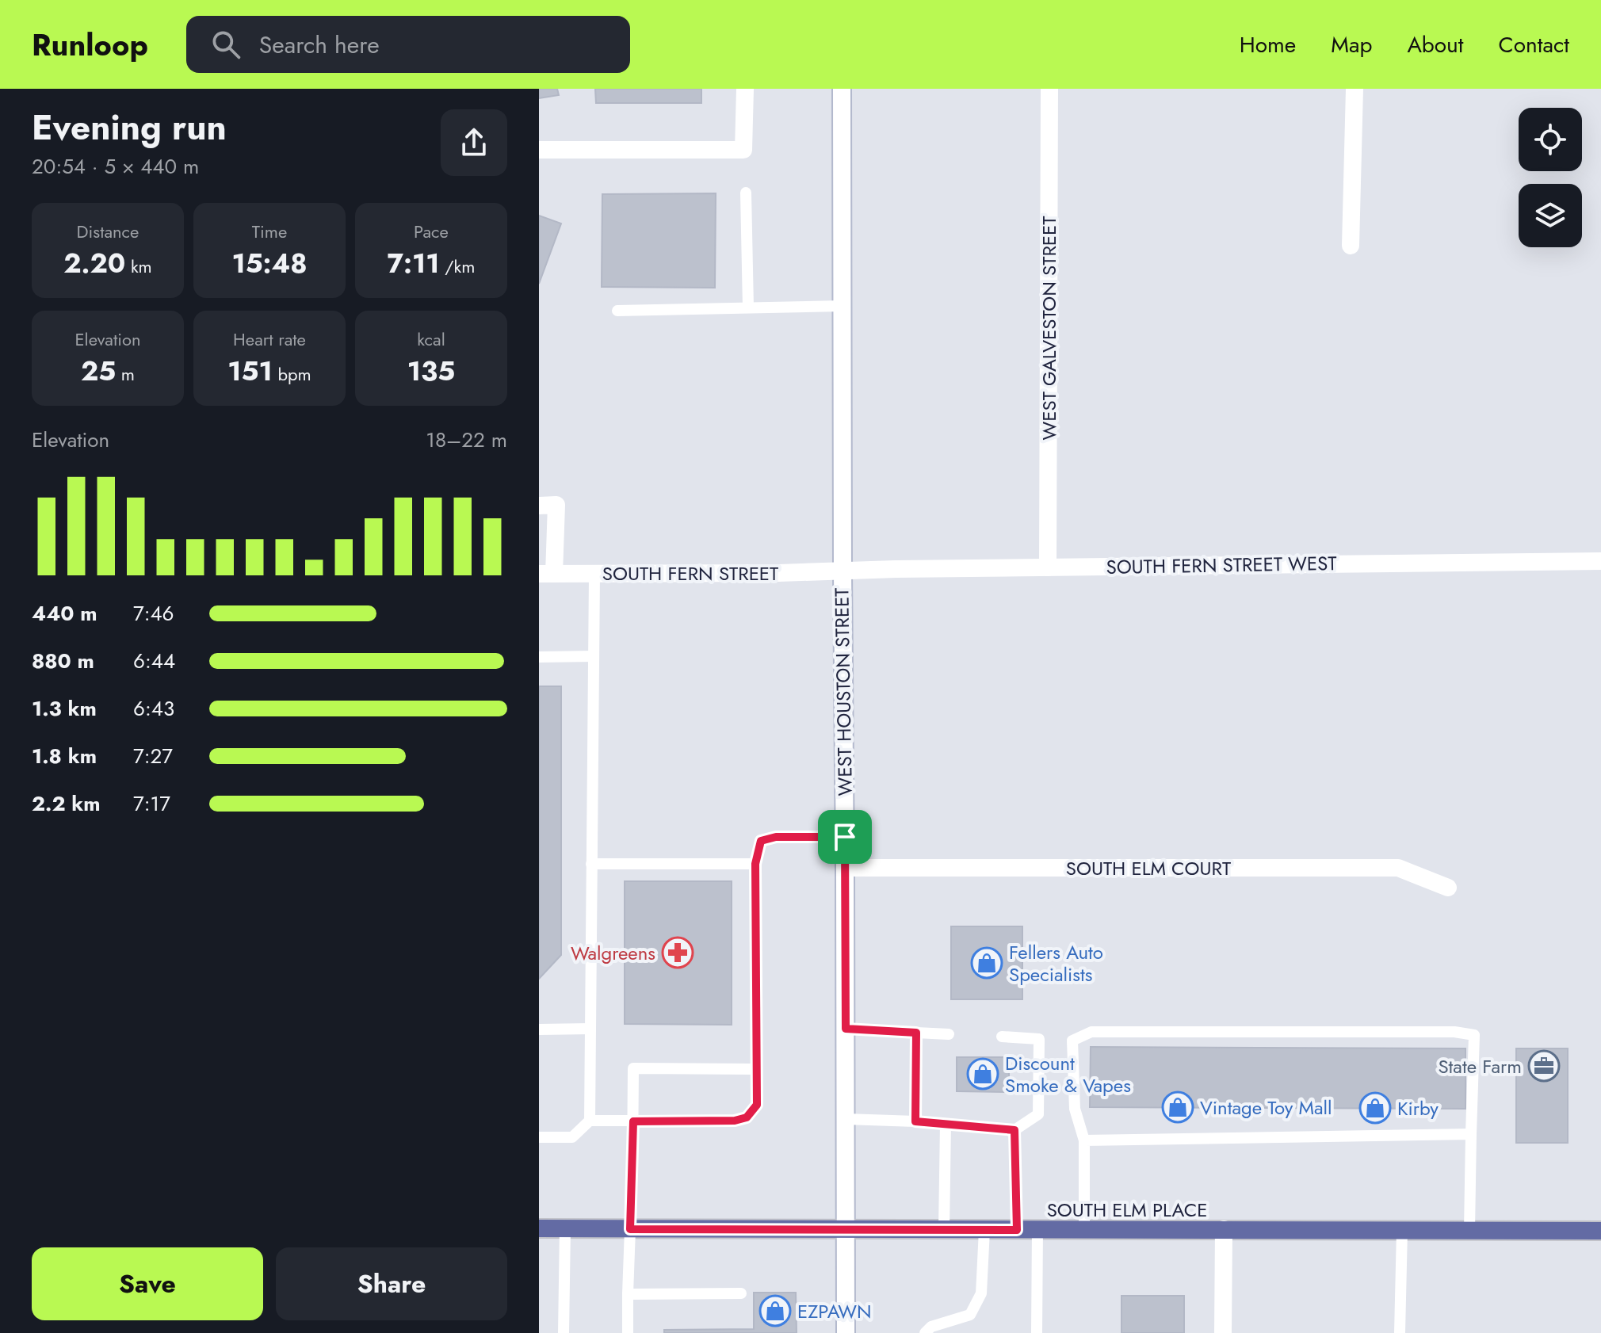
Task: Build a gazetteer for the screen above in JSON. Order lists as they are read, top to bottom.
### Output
{
  "streets": {
    "main road": ["SOUTH ELM PLACE"],
    "street": [
      "WEST GALVESTON STREET",
      "SOUTH FERN STREET WEST",
      "SOUTH FERN STREET",
      "WEST HOUSTON STREET",
      "SOUTH ELM COURT"
    ]
  },
  "crossings": [
    ["WEST GALVESTON STREET", "SOUTH FERN STREET WEST"],
    ["SOUTH FERN STREET WEST", "SOUTH FERN STREET"],
    ["SOUTH FERN STREET WEST", "WEST HOUSTON STREET"],
    ["SOUTH FERN STREET", "WEST HOUSTON STREET"],
    ["WEST HOUSTON STREET", "SOUTH ELM COURT"],
    ["WEST HOUSTON STREET", "SOUTH ELM PLACE"]
  ],
  "places": {
    "pharmacy": ["Walgreens"],
    "shop": [
      "Fellers Auto Specialists",
      "Discount Smoke & Vapes",
      "Vintage Toy Mall",
      "Kirby",
      "EZPAWN"
    ],
    "office": ["State Farm"]
  },
  "page": {
    "header": "Runloop",
    "search": "Search here",
    "nav": [
      "Home",
      "Map",
      "About",
      "Contact"
    ],
    "heading": ["Evening run", "20:54 · 5 × 440 m"],
    "stats": [
      ["Distance", "2.20 km"],
      ["Time", "15:48"],
      ["Pace", "7:11 /km"],
      ["Elevation", "25 m"],
      ["Heart rate", "151 bpm"],
      ["kcal", "135"]
    ],
    "chart": ["Elevation", "18–22 m"],
    "list": [
      {
        "name": "440 m",
        "note": "7:46"
      },
      {
        "name": "880 m",
        "note": "6:44"
      },
      {
        "name": "1.3 km",
        "note": "6:43"
      },
      {
        "name": "1.8 km",
        "note": "7:27"
      },
      {
        "name": "2.2 km",
        "note": "7:17"
      }
    ],
    "buttons": ["Save", "Share"]
  }
}
